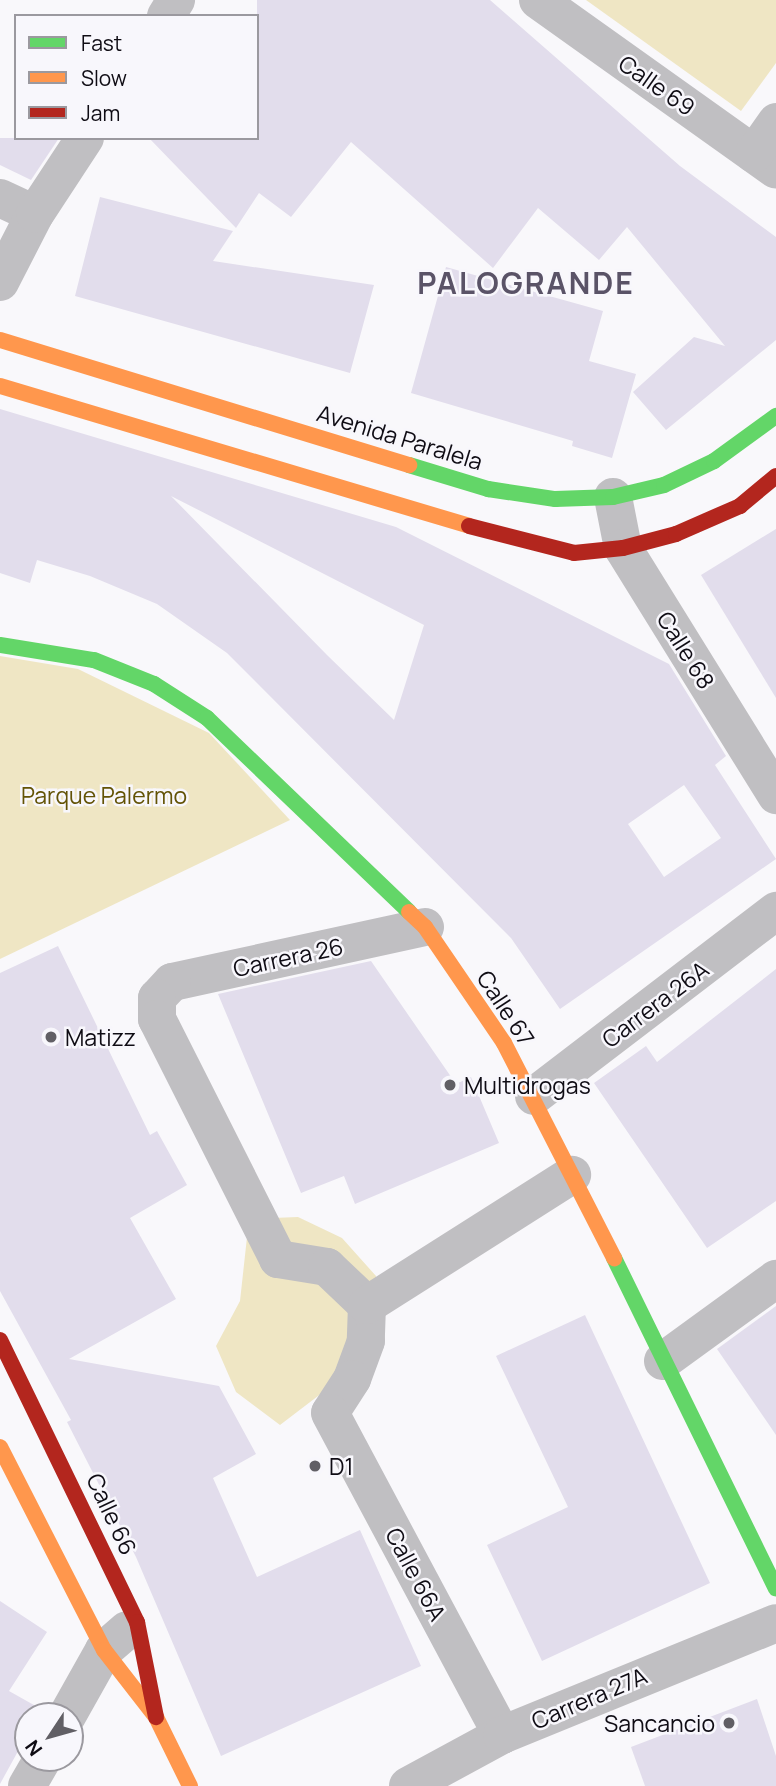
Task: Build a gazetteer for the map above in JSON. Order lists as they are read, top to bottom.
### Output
{
  "streets": {
    "street": [
      "Calle 69",
      "Avenida Paralela",
      "Calle 68",
      "Carrera 26",
      "Carrera 26A",
      "Calle 67",
      "Calle 66",
      "Calle 66A",
      "Carrera 27A"
    ]
  },
  "crossings": [
    ["Avenida Paralela", "Calle 68"],
    ["Carrera 26", "Calle 67"],
    ["Carrera 26", "Calle 66A"],
    ["Carrera 26A", "Calle 67"],
    ["Calle 66A", "Carrera 27A"]
  ],
  "districts": ["PALOGRANDE"],
  "parks": ["Parque Palermo"],
  "places": [
    "Matizz",
    "Multidrogas",
    "D1",
    "Sancancio"
  ],
  "legend": ["Fast", "Slow", "Jam"],
  "north": "bottom left"
}
